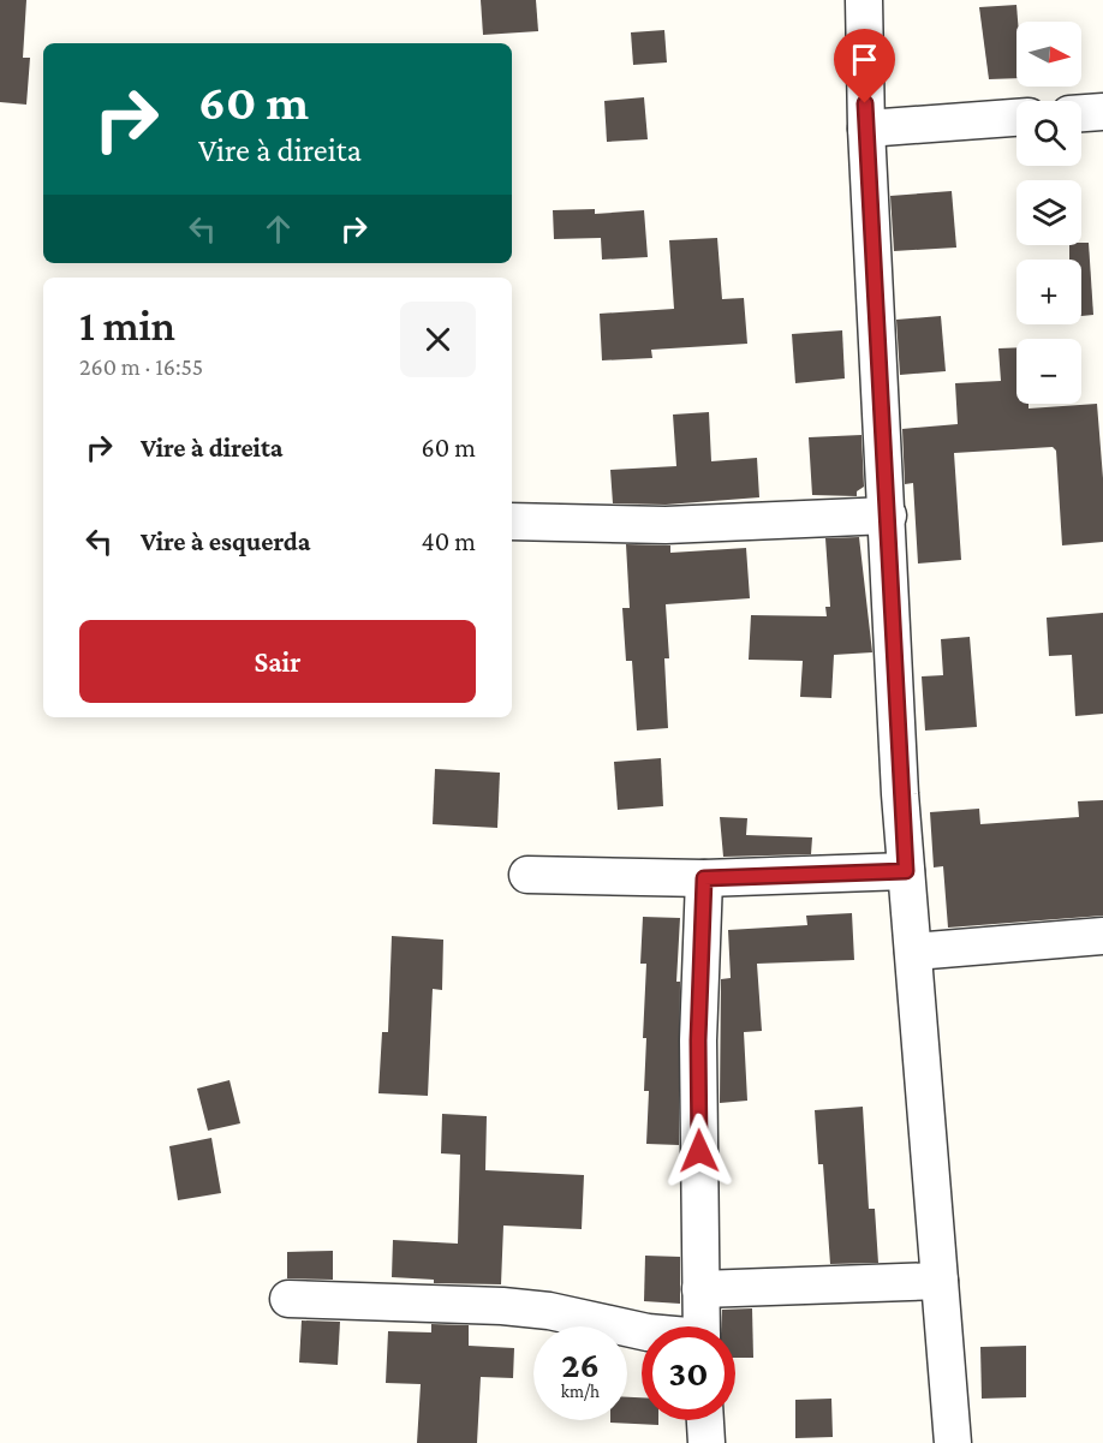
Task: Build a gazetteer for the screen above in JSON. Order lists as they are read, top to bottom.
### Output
{
  "north": "right",
  "page": {
    "map_buttons": ["+", "−"],
    "turn": ["60 m", "Vire à direita"],
    "heading": ["1 min", "260 m · 16:55"],
    "list": [
      {
        "name": "Vire à direita",
        "value": "60 m"
      },
      {
        "name": "Vire à esquerda",
        "value": "40 m"
      }
    ],
    "buttons": "Sair",
    "speed": "26 km/h",
    "limit": "30"
  }
}
